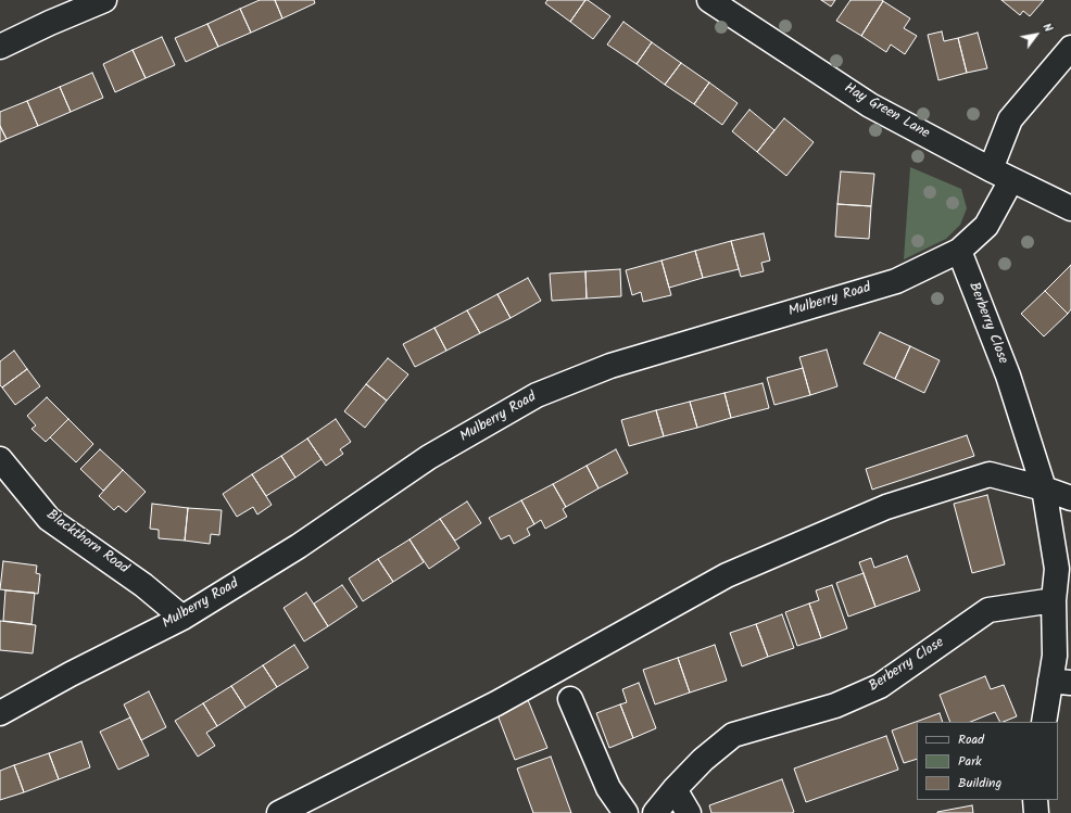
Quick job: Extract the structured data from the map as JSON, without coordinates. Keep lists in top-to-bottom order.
{
  "streets": {
    "street": [
      "Hay Green Lane",
      "Mulberry Road",
      "Berberry Close",
      "Blackthorn Road"
    ]
  },
  "crossings": [
    ["Hay Green Lane", "Mulberry Road"],
    ["Mulberry Road", "Berberry Close"],
    ["Mulberry Road", "Blackthorn Road"]
  ],
  "legend": ["Road", "Park", "Building"],
  "north": "top right"
}
